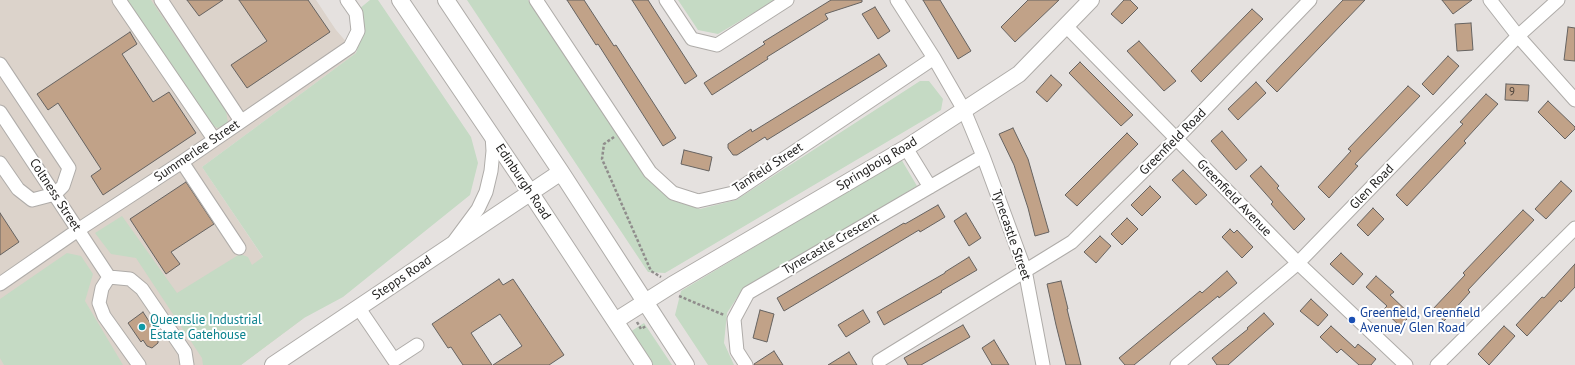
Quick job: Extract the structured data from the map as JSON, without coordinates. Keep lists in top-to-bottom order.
{
  "streets": {
    "main road": ["Springboig Road", "Edinburgh Road", "Stepps Road"],
    "street": [
      "Greenfield Road",
      "Summerlee Street",
      "Tanfield Street",
      "Glen Road",
      "Coltness Street",
      "Greenfield Avenue",
      "Tynecastle Street",
      "Tynecastle Crescent"
    ]
  },
  "crossings": [
    ["Greenfield Road", "Greenfield Avenue"],
    ["Greenfield Road", "Tynecastle Street"],
    ["Summerlee Street", "Coltness Street"],
    ["Springboig Road", "Edinburgh Road"],
    ["Springboig Road", "Greenfield Avenue"],
    ["Springboig Road", "Tynecastle Street"],
    ["Tanfield Street", "Tynecastle Street"],
    ["Edinburgh Road", "Stepps Road"],
    ["Glen Road", "Greenfield Avenue"],
    ["Tynecastle Street", "Tynecastle Crescent"]
  ],
  "places": ["Greenfield, Greenfield Avenue/ Glen Road", "Queenslie Industrial Estate Gatehouse"],
  "house_numbers": ["9"]
}
